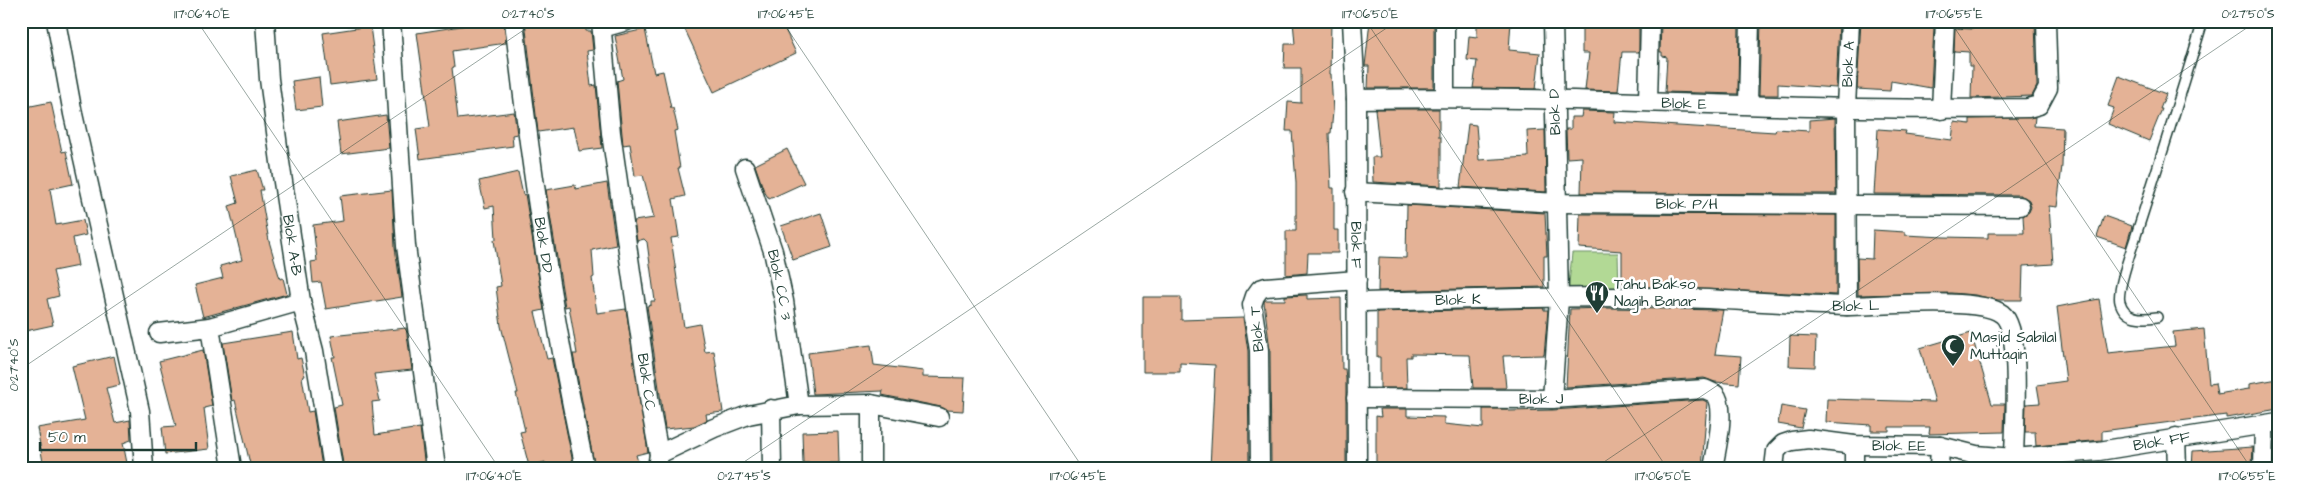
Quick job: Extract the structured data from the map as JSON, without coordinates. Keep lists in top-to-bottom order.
{
  "streets": {
    "street": [
      "Blok A",
      "Blok E",
      "Blok D",
      "Blok P/H",
      "Blok F",
      "Blok A-B",
      "Blok DD",
      "Blok CC 3",
      "Blok K",
      "Blok L",
      "Blok T",
      "Blok CC",
      "Blok J",
      "Blok FF",
      "Blok EE"
    ]
  },
  "crossings": [
    ["Blok A", "Blok E"],
    ["Blok A", "Blok P/H"],
    ["Blok A", "Blok L"],
    ["Blok E", "Blok D"],
    ["Blok E", "Blok F"],
    ["Blok D", "Blok P/H"],
    ["Blok D", "Blok K"],
    ["Blok D", "Blok L"],
    ["Blok D", "Blok J"],
    ["Blok P/H", "Blok F"],
    ["Blok F", "Blok K"],
    ["Blok F", "Blok T"],
    ["Blok F", "Blok J"],
    ["Blok CC 3", "Blok CC"],
    ["Blok K", "Blok L"],
    ["Blok L", "Blok FF"],
    ["Blok L", "Blok EE"],
    ["Blok FF", "Blok EE"]
  ],
  "places": {
    "restaurant": ["Tahu Bakso Nagih Banar"],
    "mosque": ["Masjid Sabilal Muttaqin"]
  },
  "scale_bar": "50 m",
  "coordinates": [
    "117°06'40\"E",
    "0°27'40\"S",
    "117°06'45\"E",
    "117°06'50\"E",
    "117°06'55\"E",
    "0°27'50\"S",
    "0°27'45\"S"
  ]
}
